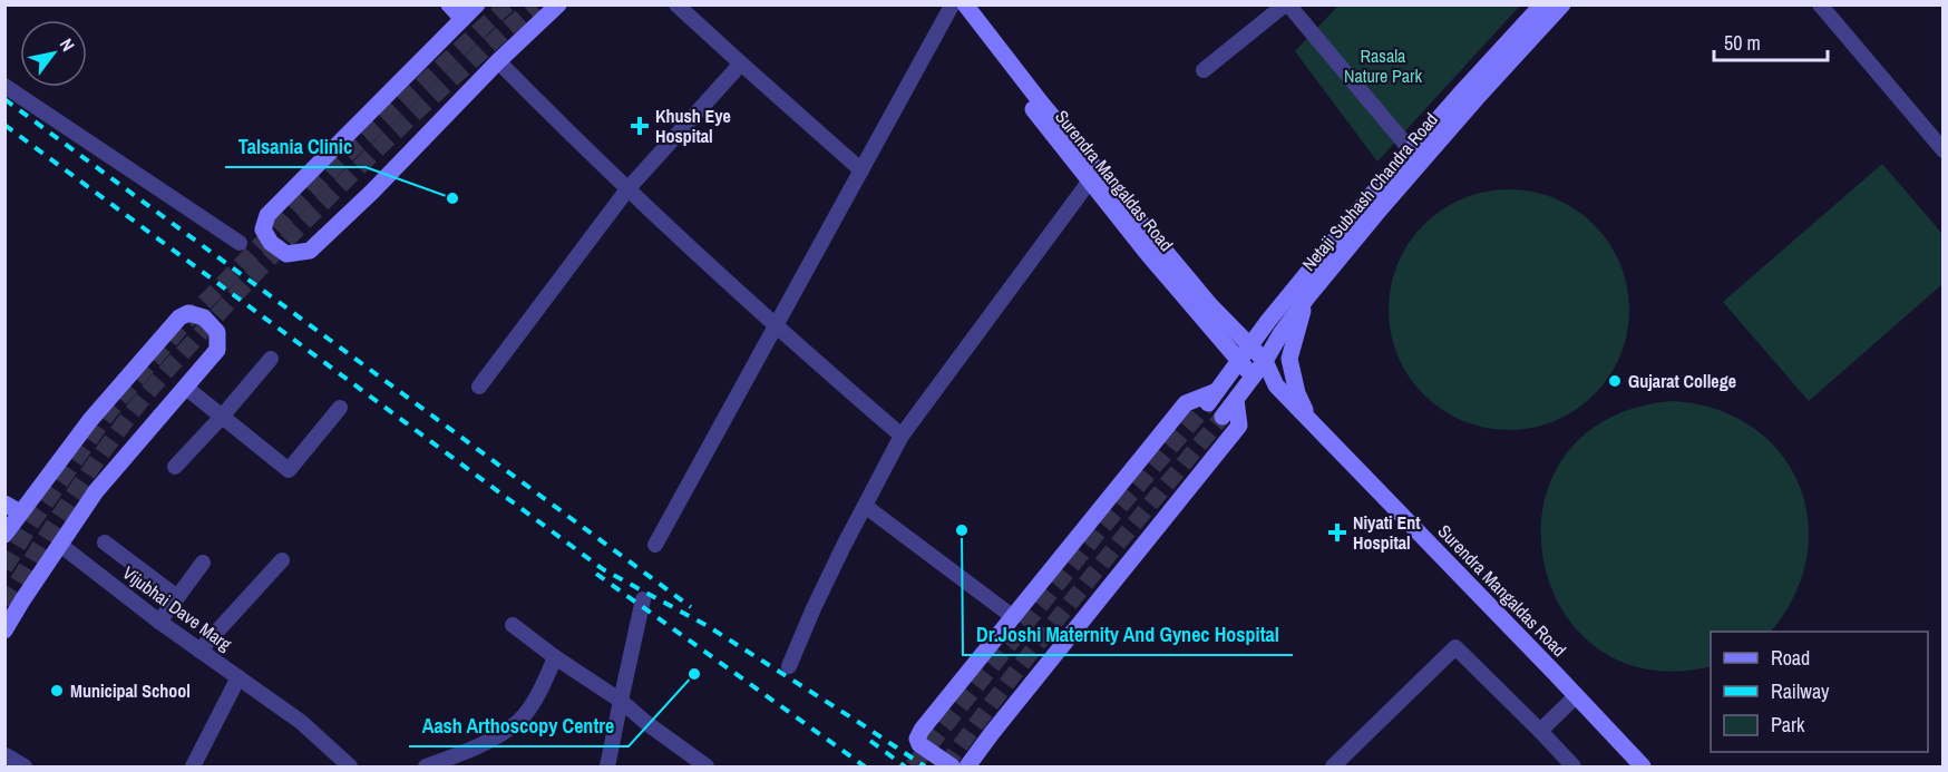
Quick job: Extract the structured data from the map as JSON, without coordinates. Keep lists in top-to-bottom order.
{
  "streets": {
    "main road": ["Surendra Mangaldas Road", "Netaji Subhash Chandra Road"],
    "street": ["Vijubhai Dave Marg"]
  },
  "crossings": [
    ["Surendra Mangaldas Road", "Netaji Subhash Chandra Road"]
  ],
  "parks": ["Rasala Nature Park"],
  "places": {
    "health": ["Khush Eye Hospital", "Niyati Ent Hospital"],
    "other": [
      "Talsania Clinic",
      "Gujarat College",
      "Dr.Joshi Maternity And Gynec Hospital",
      "Aash Arthoscopy Centre",
      "Municipal School"
    ]
  },
  "legend": ["Road", "Railway", "Park"],
  "scale_bar": "50 m",
  "north": "top right"
}
